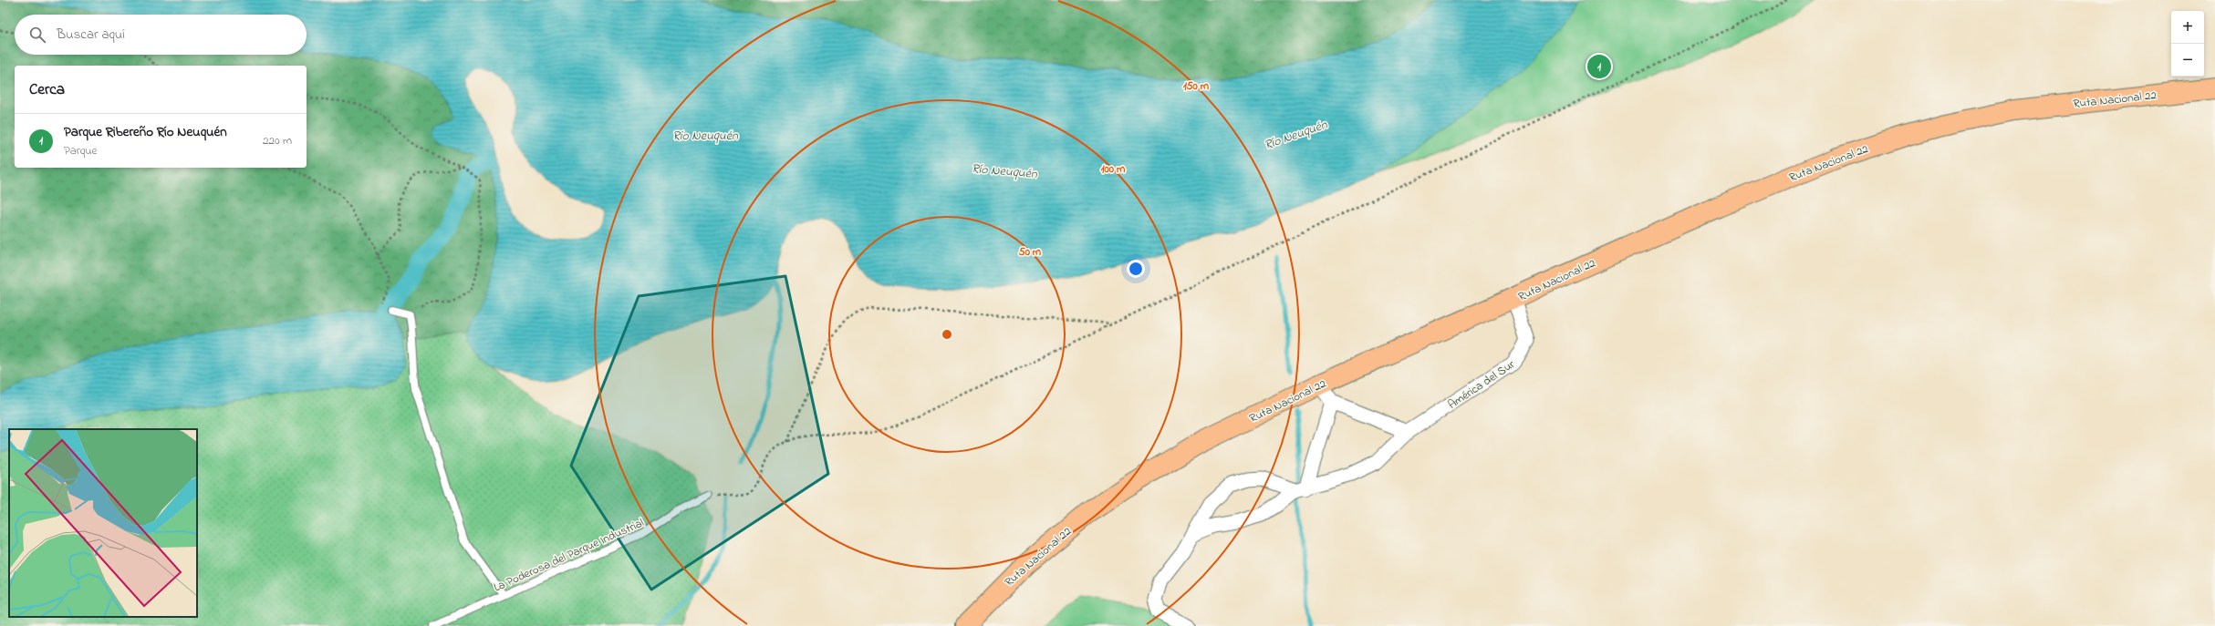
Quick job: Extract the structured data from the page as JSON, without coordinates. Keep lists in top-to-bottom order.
{
  "streets": {
    "highway": ["Ruta Nacional 22"],
    "street": ["América del Sur"],
    "lane": ["La Poderosa del Parque Industrial"]
  },
  "crossings": [
    ["Ruta Nacional 22", "América del Sur"]
  ],
  "water": ["Río Neuquén"],
  "page": {
    "map_buttons": ["+", "−"],
    "search": "Buscar aquí",
    "pins": "1",
    "heading": "Cerca",
    "list": [
      {
        "mark": "1",
        "name": "Parque Ribereño Río Neuquén",
        "note": "Parque",
        "value": "220 m"
      }
    ]
  },
  "rings": ["150 m", "100 m", "50 m"]
}
